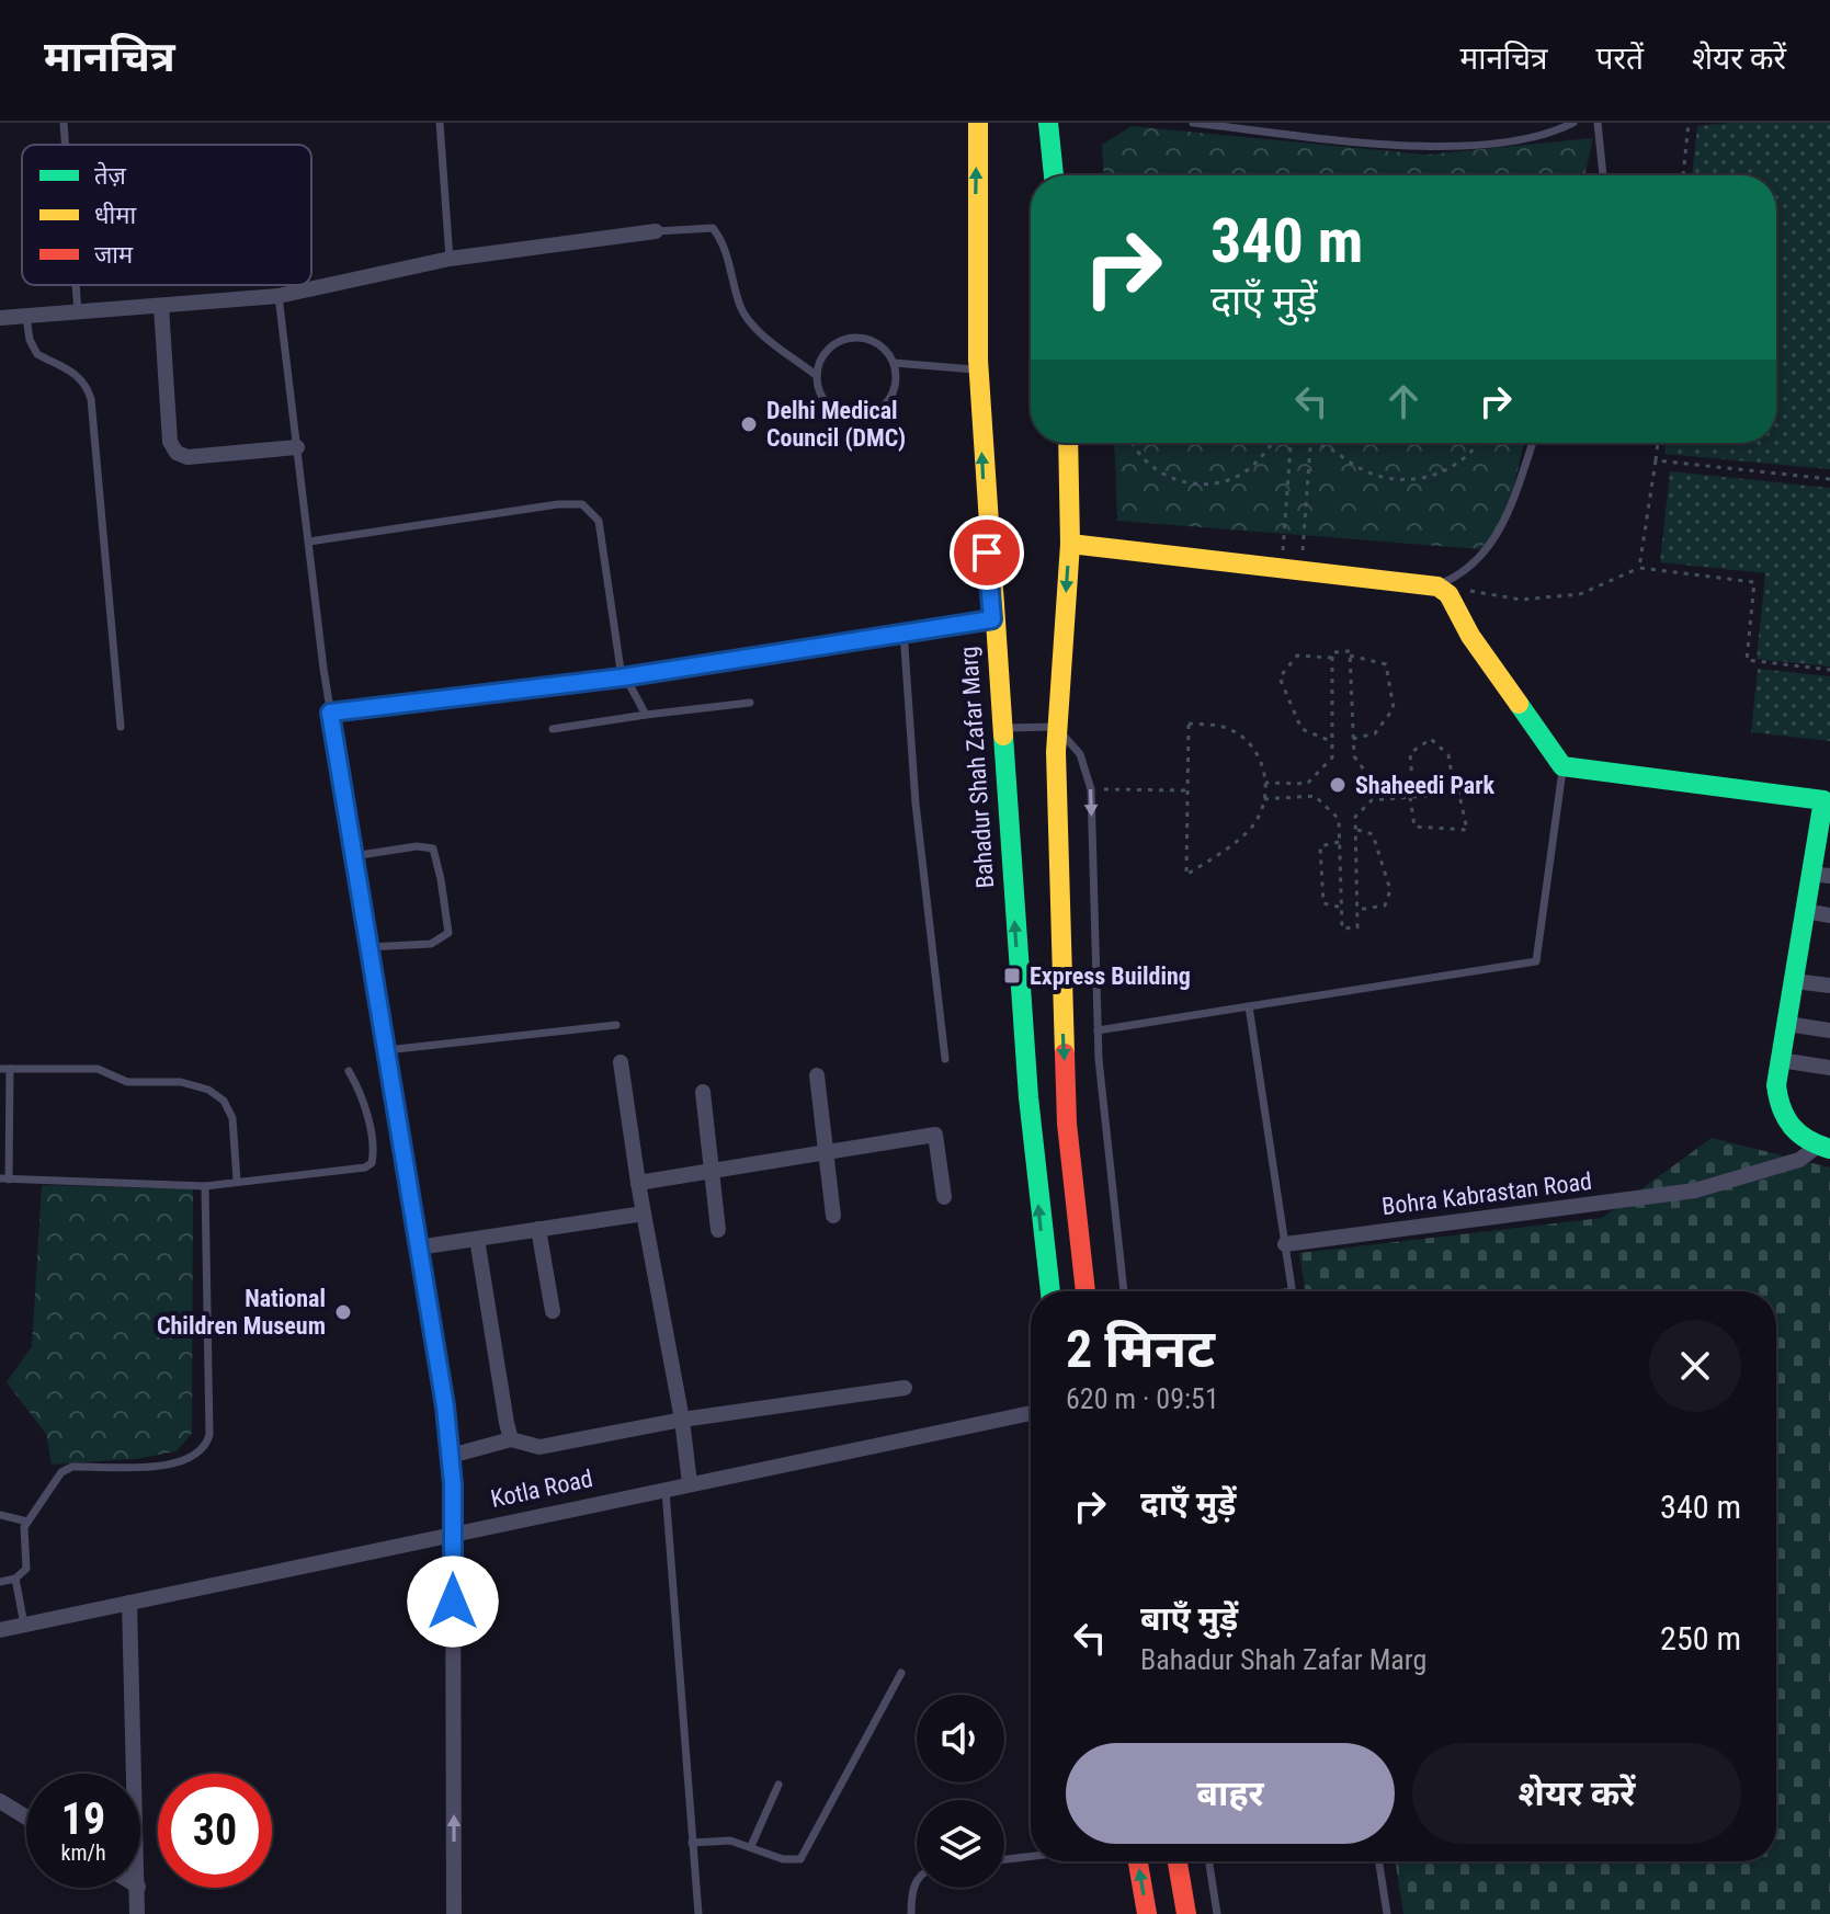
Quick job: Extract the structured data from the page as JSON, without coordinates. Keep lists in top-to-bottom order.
{
  "streets": {
    "main road": ["Bahadur Shah Zafar Marg"],
    "street": ["Bohra Kabrastan Road", "Kotla Road"]
  },
  "places": {
    "other": ["Delhi Medical Council (DMC)", "Shaheedi Park", "National Children Museum"],
    "transit": ["Express Building"]
  },
  "legend": ["तेज़", "धीमा", "जाम"],
  "page": {
    "header": "मानचित्र",
    "nav": ["मानचित्र", "परतें", "शेयर करें"],
    "turn": ["340 m", "दाएँ मुड़ें"],
    "heading": ["2 मिनट", "620 m · 09:51"],
    "list": [
      {
        "name": "दाएँ मुड़ें",
        "value": "340 m"
      },
      {
        "name": "बाएँ मुड़ें",
        "note": "Bahadur Shah Zafar Marg",
        "value": "250 m"
      }
    ],
    "buttons": ["बाहर", "शेयर करें"],
    "speed": "19 km/h",
    "limit": "30"
  }
}
